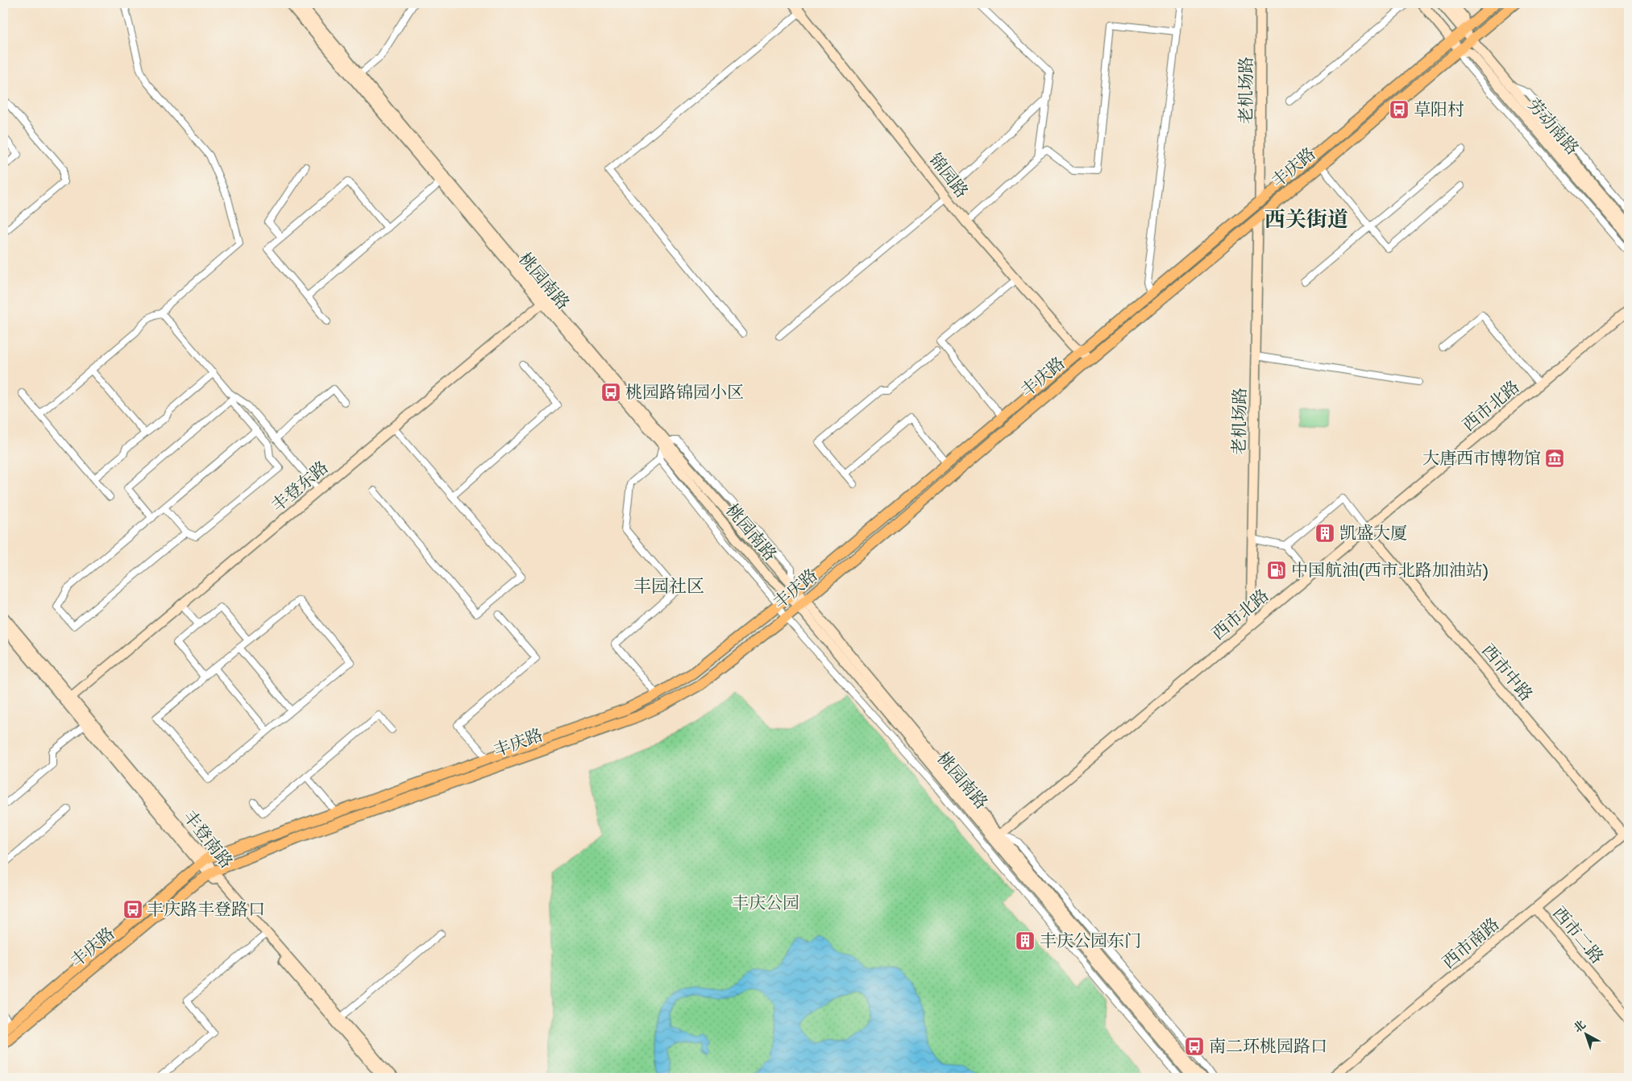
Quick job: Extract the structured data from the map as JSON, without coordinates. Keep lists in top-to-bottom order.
{
  "streets": {
    "main road": ["丰庆路"],
    "street": [
      "老机场路",
      "劳动南路",
      "锦园路",
      "桃园南路",
      "西市北路",
      "丰登东路",
      "西市中路",
      "丰登南路",
      "西市二路",
      "西市南路"
    ]
  },
  "crossings": [
    ["老机场路", "丰庆路"],
    ["老机场路", "西市北路"],
    ["劳动南路", "丰庆路"],
    ["丰庆路", "锦园路"],
    ["丰庆路", "桃园南路"],
    ["丰庆路", "丰登南路"],
    ["桃园南路", "西市北路"],
    ["桃园南路", "丰登东路"],
    ["西市北路", "西市中路"],
    ["丰登东路", "丰登南路"],
    ["西市中路", "西市南路"],
    ["西市二路", "西市南路"]
  ],
  "districts": ["西关街道", "丰园社区"],
  "parks": ["丰庆公园"],
  "places": {
    "bus stop": [
      "草阳村",
      "桃园路锦园小区",
      "丰庆路丰登路口",
      "南二环桃园路口"
    ],
    "museum": ["大唐西市博物馆"],
    "building": ["凯盛大厦", "丰庆公园东门"],
    "fuel station": ["中国航油(西市北路加油站)"]
  },
  "north": "top left"
}
